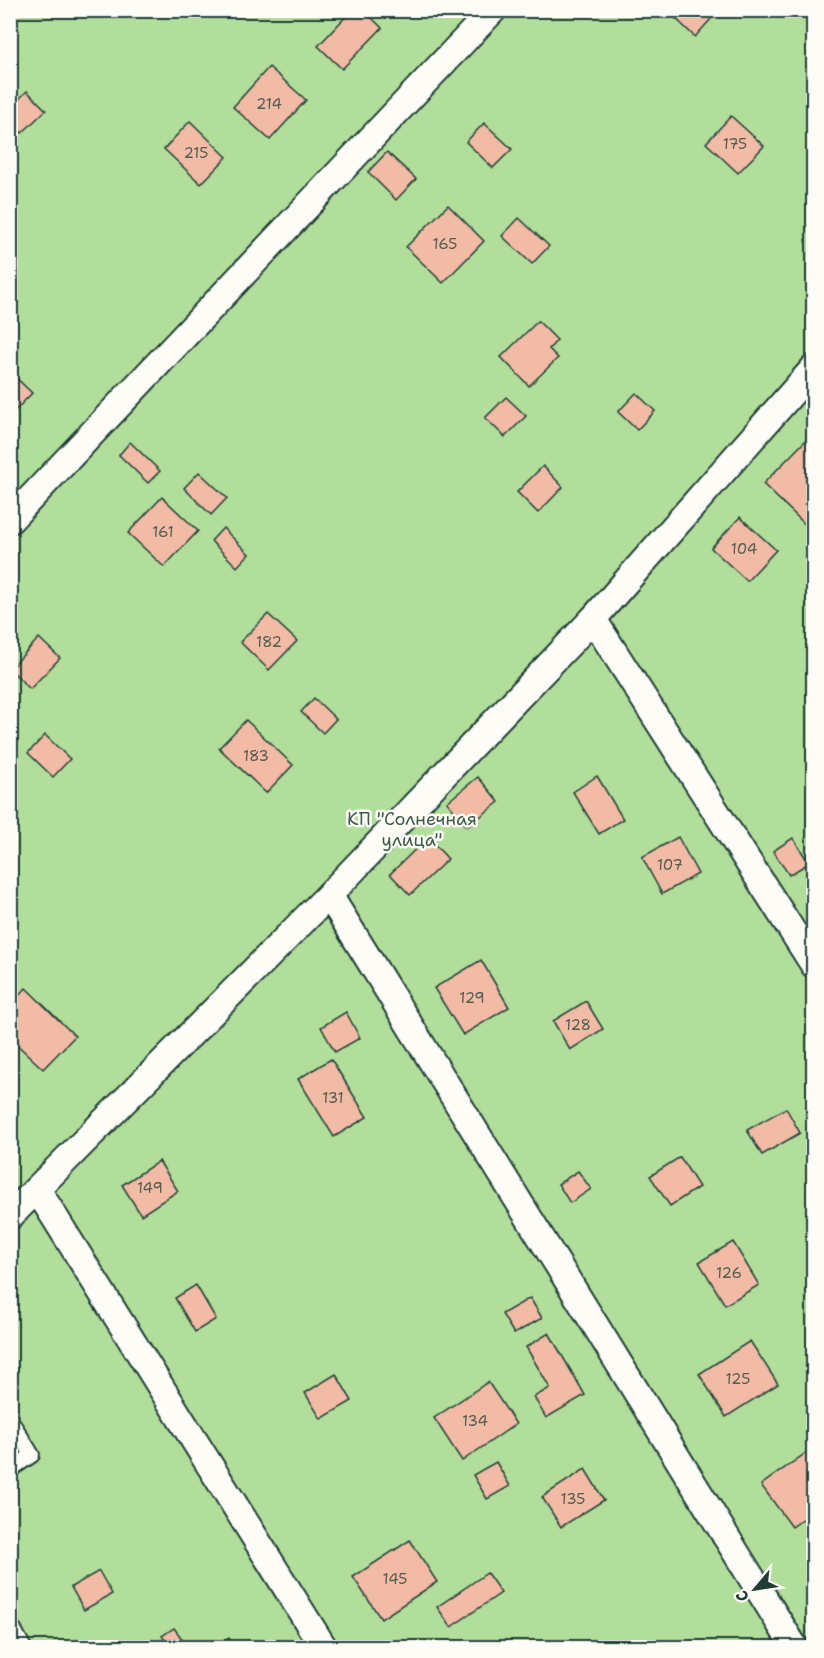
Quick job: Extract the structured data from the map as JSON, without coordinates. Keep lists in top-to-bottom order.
{
  "parks": ["КП \"Солнечная улица\""],
  "house_numbers": [
    "214",
    "175",
    "215",
    "165",
    "161",
    "104",
    "182",
    "183",
    "107",
    "129",
    "128",
    "131",
    "149",
    "126",
    "125",
    "134",
    "135",
    "145"
  ],
  "north": "bottom left"
}
